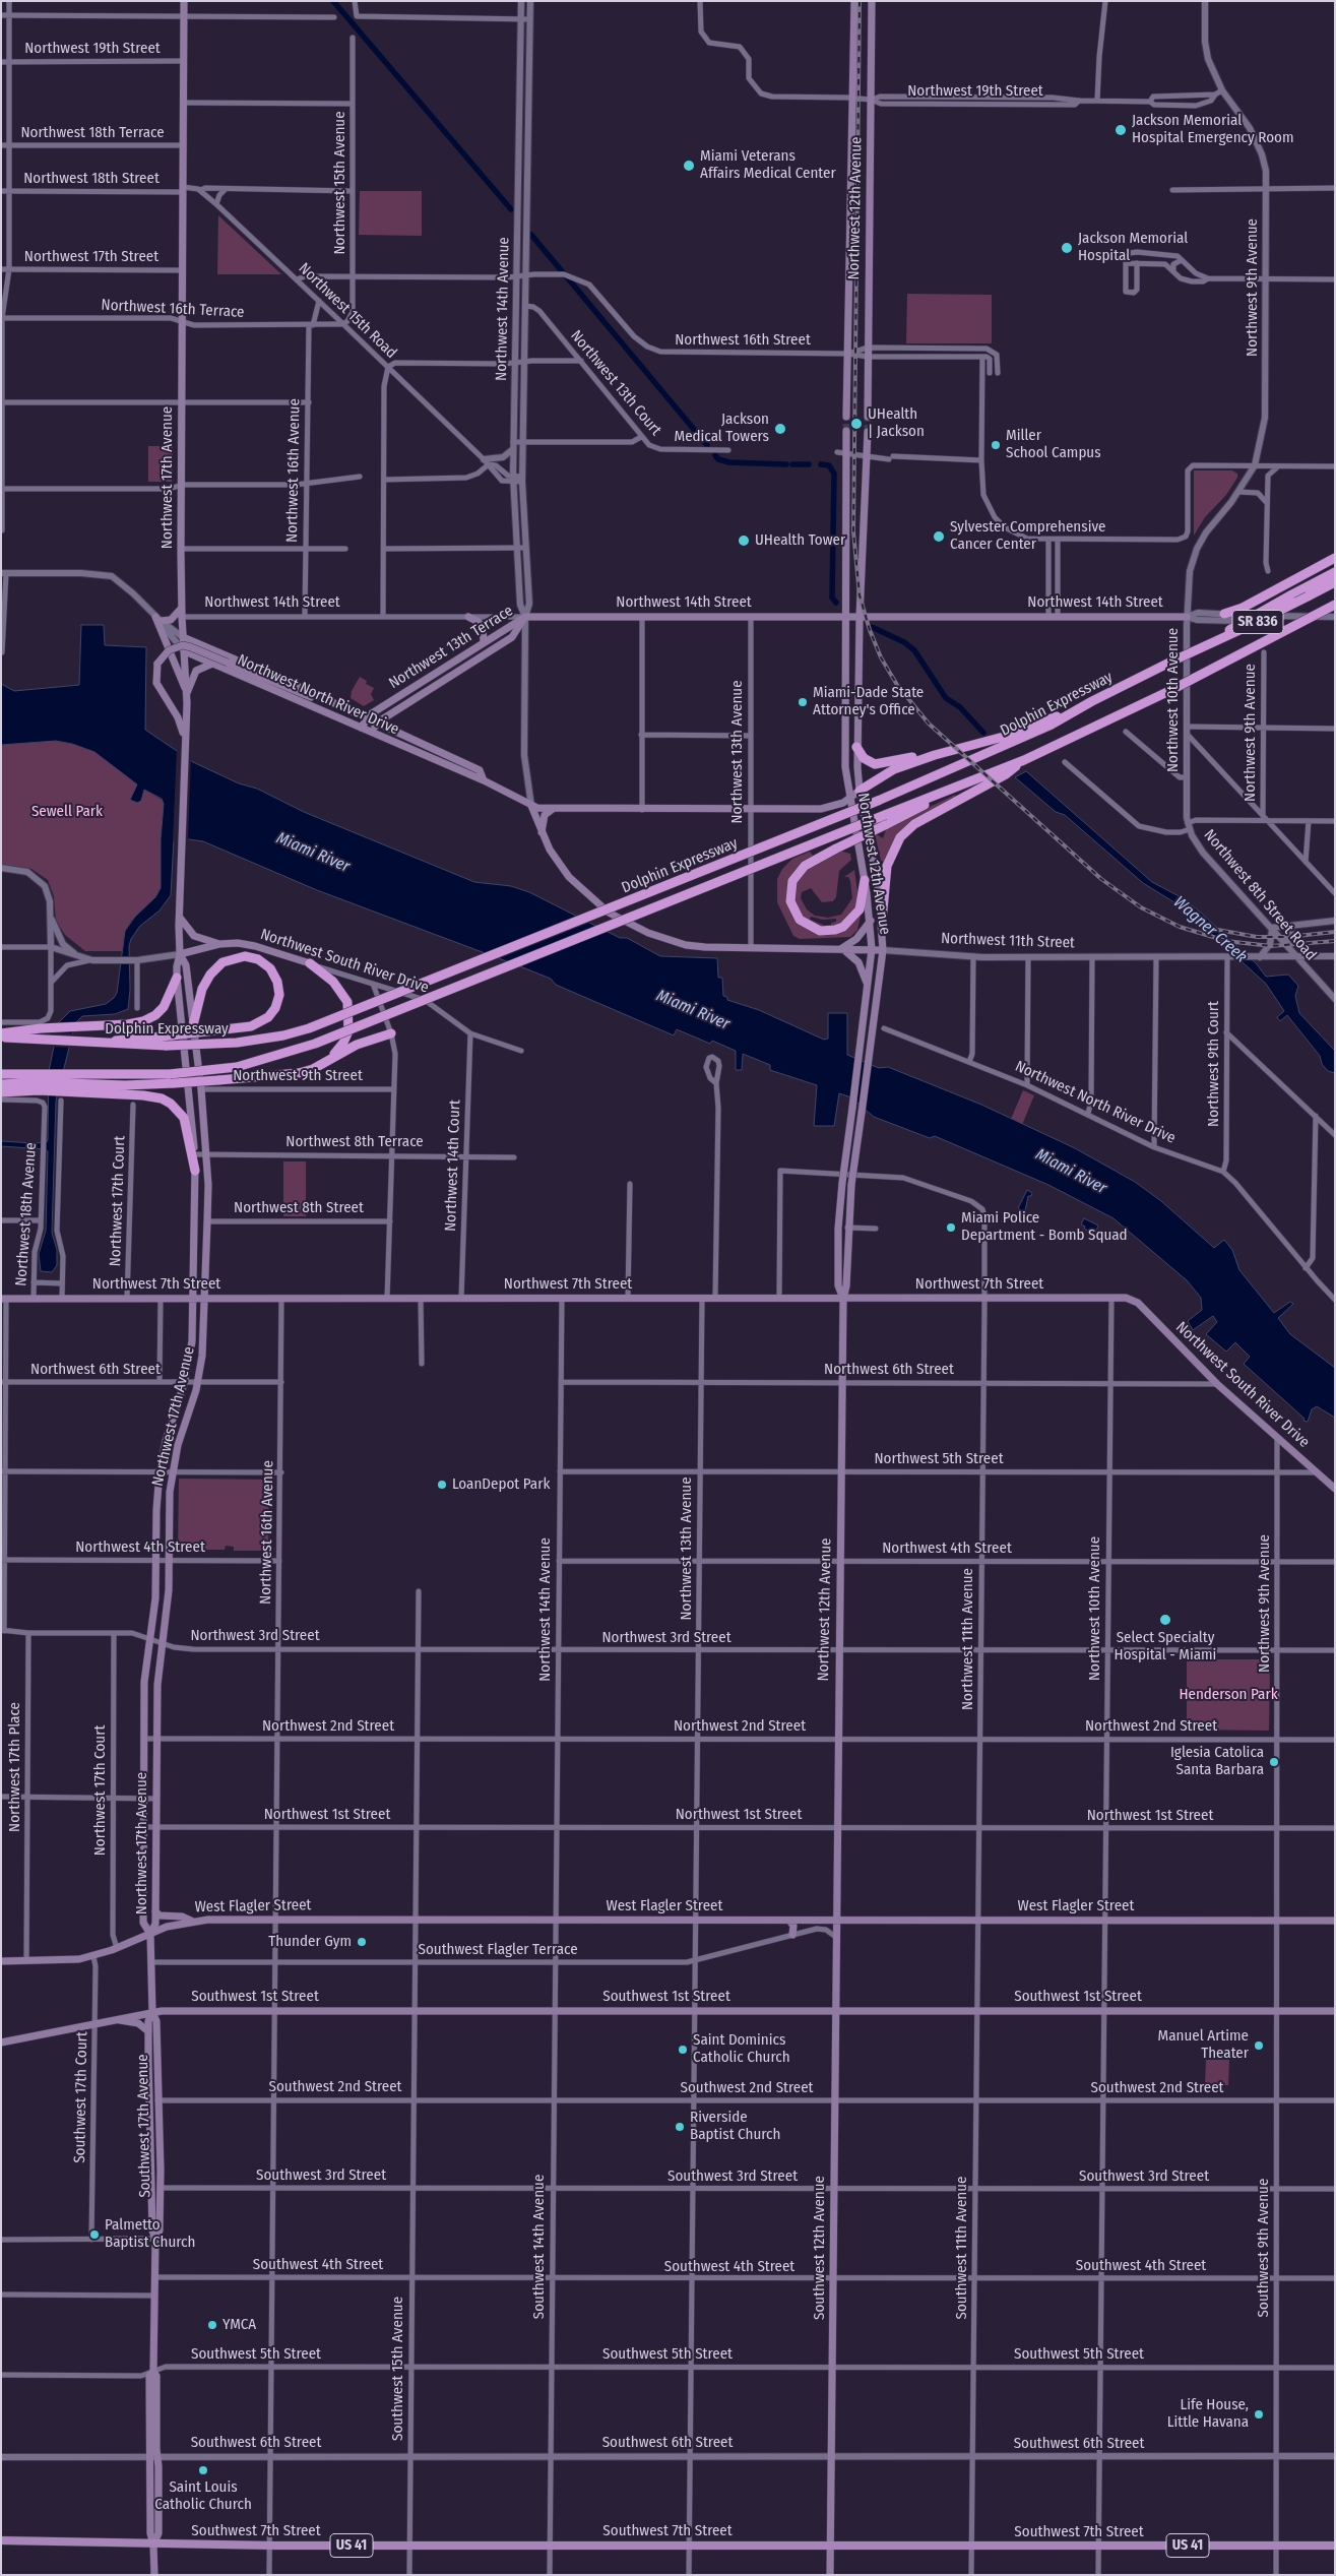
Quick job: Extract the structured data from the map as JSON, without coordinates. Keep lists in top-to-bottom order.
{
  "streets": {
    "highway": ["SR 836", "Dolphin Expressway"],
    "main road": [
      "Northwest 12th Avenue",
      "Northwest 17th Avenue",
      "Northwest 14th Street",
      "Northwest 13th Terrace",
      "Northwest North River Drive",
      "Northwest 11th Street",
      "Northwest South River Drive",
      "Northwest 7th Street",
      "West Flagler Street",
      "Southwest 1st Street",
      "Southwest 17th Avenue",
      "Southwest 12th Avenue",
      "Southwest 7th Street",
      "US 41"
    ],
    "street": [
      "Northwest 19th Street",
      "Northwest 18th Terrace",
      "Northwest 18th Street",
      "Northwest 15th Avenue",
      "Northwest 17th Street",
      "Northwest 9th Avenue",
      "Northwest 16th Terrace",
      "Northwest 14th Avenue",
      "Northwest 15th Road",
      "Northwest 16th Street",
      "Northwest 13th Court",
      "Northwest 16th Avenue",
      "Northwest 10th Avenue",
      "Northwest 13th Avenue",
      "Northwest 8th Street Road",
      "Northwest 9th Court",
      "Northwest 9th Street",
      "Northwest 8th Terrace",
      "Northwest 14th Court",
      "Northwest 17th Court",
      "Northwest 8th Street",
      "Northwest 18th Avenue",
      "Northwest 6th Street",
      "Northwest 5th Street",
      "Northwest 4th Street",
      "Northwest 3rd Street",
      "Northwest 11th Avenue",
      "Northwest 2nd Street",
      "Northwest 17th Place",
      "Northwest 1st Street",
      "Southwest Flagler Terrace",
      "Southwest 2nd Street",
      "Southwest 17th Court",
      "Southwest 3rd Street",
      "Southwest 14th Avenue",
      "Southwest 11th Avenue",
      "Southwest 9th Avenue",
      "Southwest 4th Street",
      "Southwest 5th Street",
      "Southwest 15th Avenue",
      "Southwest 6th Street"
    ]
  },
  "crossings": [
    ["Northwest 19th Street", "Northwest 12th Avenue"],
    ["Northwest 19th Street", "Northwest 9th Avenue"],
    ["Northwest 19th Street", "Northwest 17th Avenue"],
    ["Northwest 18th Terrace", "Northwest 17th Avenue"],
    ["Northwest 18th Street", "Northwest 17th Avenue"],
    ["Northwest 15th Avenue", "Northwest 16th Terrace"],
    ["Northwest 15th Avenue", "Northwest 15th Road"],
    ["Northwest 12th Avenue", "Northwest 16th Street"],
    ["Northwest 12th Avenue", "Northwest 14th Street"],
    ["Northwest 12th Avenue", "Northwest 11th Street"],
    ["Northwest 12th Avenue", "Northwest 7th Street"],
    ["Northwest 12th Avenue", "Northwest 6th Street"],
    ["Northwest 12th Avenue", "Northwest 5th Street"],
    ["Northwest 12th Avenue", "Northwest 4th Street"],
    ["Northwest 12th Avenue", "Northwest 3rd Street"],
    ["Northwest 12th Avenue", "Northwest 2nd Street"],
    ["Northwest 12th Avenue", "Northwest 1st Street"],
    ["Northwest 12th Avenue", "West Flagler Street"],
    ["Northwest 12th Avenue", "Southwest 12th Avenue"],
    ["Northwest 17th Street", "Northwest 17th Avenue"],
    ["Northwest 9th Avenue", "Northwest 10th Avenue"],
    ["Northwest 9th Avenue", "Northwest South River Drive"],
    ["Northwest 9th Avenue", "Northwest 5th Street"],
    ["Northwest 9th Avenue", "Northwest 4th Street"],
    ["Northwest 9th Avenue", "Northwest 3rd Street"],
    ["Northwest 9th Avenue", "Northwest 2nd Street"],
    ["Northwest 9th Avenue", "Northwest 1st Street"],
    ["Northwest 9th Avenue", "West Flagler Street"],
    ["Northwest 9th Avenue", "Southwest 9th Avenue"],
    ["Northwest 16th Terrace", "Northwest 15th Road"],
    ["Northwest 16th Terrace", "Northwest 16th Avenue"],
    ["Northwest 16th Terrace", "Northwest 17th Avenue"],
    ["Northwest 14th Avenue", "Northwest 15th Road"],
    ["Northwest 14th Avenue", "Northwest 16th Street"],
    ["Northwest 14th Avenue", "Northwest 13th Court"],
    ["Northwest 14th Avenue", "Northwest 14th Street"],
    ["Northwest 14th Avenue", "Northwest 13th Terrace"],
    ["Northwest 14th Avenue", "Northwest North River Drive"],
    ["Northwest 14th Avenue", "Northwest 7th Street"],
    ["Northwest 14th Avenue", "Northwest 6th Street"],
    ["Northwest 14th Avenue", "Northwest 5th Street"],
    ["Northwest 14th Avenue", "Northwest 4th Street"],
    ["Northwest 14th Avenue", "Northwest 3rd Street"],
    ["Northwest 14th Avenue", "Northwest 2nd Street"],
    ["Northwest 14th Avenue", "Northwest 1st Street"],
    ["Northwest 14th Avenue", "West Flagler Street"],
    ["Northwest 14th Avenue", "Southwest 14th Avenue"],
    ["Northwest 16th Avenue", "Northwest 14th Street"],
    ["Northwest 16th Avenue", "Northwest 7th Street"],
    ["Northwest 16th Avenue", "Northwest 6th Street"],
    ["Northwest 16th Avenue", "Northwest 4th Street"],
    ["Northwest 16th Avenue", "Northwest 3rd Street"],
    ["Northwest 16th Avenue", "Northwest 2nd Street"],
    ["Northwest 16th Avenue", "Northwest 1st Street"],
    ["Northwest 16th Avenue", "West Flagler Street"],
    ["Northwest 16th Avenue", "Southwest Flagler Terrace"],
    ["Northwest 16th Avenue", "Southwest 1st Street"],
    ["Northwest 16th Avenue", "Southwest 2nd Street"],
    ["Northwest 16th Avenue", "Southwest 3rd Street"],
    ["Northwest 16th Avenue", "Southwest 4th Street"],
    ["Northwest 16th Avenue", "Southwest 5th Street"],
    ["Northwest 16th Avenue", "Southwest 6th Street"],
    ["Northwest 16th Avenue", "Southwest 7th Street"],
    ["Northwest 17th Avenue", "Northwest 14th Street"],
    ["Northwest 17th Avenue", "Northwest North River Drive"],
    ["Northwest 17th Avenue", "Northwest South River Drive"],
    ["Northwest 17th Avenue", "Northwest 9th Street"],
    ["Northwest 17th Avenue", "Northwest 8th Terrace"],
    ["Northwest 17th Avenue", "Northwest 8th Street"],
    ["Northwest 17th Avenue", "Northwest 7th Street"],
    ["Northwest 17th Avenue", "Northwest 6th Street"],
    ["Northwest 17th Avenue", "Northwest 4th Street"],
    ["Northwest 17th Avenue", "Northwest 3rd Street"],
    ["Northwest 17th Avenue", "Northwest 2nd Street"],
    ["Northwest 17th Avenue", "Northwest 1st Street"],
    ["Northwest 17th Avenue", "West Flagler Street"],
    ["Northwest 17th Avenue", "Southwest 17th Avenue"],
    ["Northwest 14th Street", "Northwest 13th Terrace"],
    ["Northwest 14th Street", "Northwest 10th Avenue"],
    ["Northwest 14th Street", "Northwest 13th Avenue"],
    ["Northwest 13th Terrace", "Northwest North River Drive"],
    ["Northwest North River Drive", "Northwest 9th Court"],
    ["Northwest 10th Avenue", "Northwest 8th Street Road"],
    ["Northwest 10th Avenue", "Northwest 7th Street"],
    ["Northwest 10th Avenue", "Northwest 6th Street"],
    ["Northwest 10th Avenue", "Northwest 5th Street"],
    ["Northwest 10th Avenue", "Northwest 4th Street"],
    ["Northwest 10th Avenue", "Northwest 3rd Street"],
    ["Northwest 10th Avenue", "Northwest 2nd Street"],
    ["Northwest 10th Avenue", "Northwest 1st Street"],
    ["Northwest 10th Avenue", "West Flagler Street"],
    ["Northwest 10th Avenue", "Southwest 1st Street"],
    ["Northwest 10th Avenue", "Southwest 2nd Street"],
    ["Northwest 10th Avenue", "Southwest 3rd Street"],
    ["Northwest 10th Avenue", "Southwest 4th Street"],
    ["Northwest 10th Avenue", "Southwest 5th Street"],
    ["Northwest 10th Avenue", "Southwest 6th Street"],
    ["Northwest 10th Avenue", "Southwest 7th Street"],
    ["Northwest 13th Avenue", "Northwest 11th Street"],
    ["Northwest 13th Avenue", "Northwest 7th Street"],
    ["Northwest 13th Avenue", "Northwest 6th Street"],
    ["Northwest 13th Avenue", "Northwest 5th Street"],
    ["Northwest 13th Avenue", "Northwest 4th Street"],
    ["Northwest 13th Avenue", "Northwest 3rd Street"],
    ["Northwest 13th Avenue", "Northwest 2nd Street"],
    ["Northwest 13th Avenue", "Northwest 1st Street"],
    ["Northwest 13th Avenue", "West Flagler Street"],
    ["Northwest 13th Avenue", "Southwest Flagler Terrace"],
    ["Northwest 13th Avenue", "Southwest 1st Street"],
    ["Northwest 13th Avenue", "Southwest 2nd Street"],
    ["Northwest 13th Avenue", "Southwest 3rd Street"],
    ["Northwest 13th Avenue", "Southwest 4th Street"],
    ["Northwest 13th Avenue", "Southwest 5th Street"],
    ["Northwest 13th Avenue", "Southwest 6th Street"],
    ["Northwest 13th Avenue", "Southwest 7th Street"],
    ["Northwest 8th Street Road", "Northwest 11th Street"],
    ["Northwest 11th Street", "Northwest 9th Court"],
    ["Northwest South River Drive", "Northwest 14th Court"],
    ["Northwest South River Drive", "Northwest 7th Street"],
    ["Northwest South River Drive", "Northwest 6th Street"],
    ["Northwest South River Drive", "Northwest 5th Street"],
    ["Northwest 8th Terrace", "Northwest 14th Court"],
    ["Northwest 14th Court", "Northwest 7th Street"],
    ["Northwest 17th Court", "Northwest 7th Street"],
    ["Northwest 17th Court", "Northwest 3rd Street"],
    ["Northwest 17th Court", "West Flagler Street"],
    ["Northwest 18th Avenue", "Northwest 7th Street"],
    ["Northwest 18th Avenue", "Northwest 6th Street"],
    ["Northwest 18th Avenue", "Northwest 4th Street"],
    ["Northwest 18th Avenue", "Northwest 3rd Street"],
    ["Northwest 7th Street", "Northwest 11th Avenue"],
    ["Northwest 6th Street", "Northwest 11th Avenue"],
    ["Northwest 5th Street", "Northwest 11th Avenue"],
    ["Northwest 4th Street", "Northwest 11th Avenue"],
    ["Northwest 3rd Street", "Northwest 11th Avenue"],
    ["Northwest 3rd Street", "Northwest 17th Place"],
    ["Northwest 11th Avenue", "Northwest 2nd Street"],
    ["Northwest 11th Avenue", "Northwest 1st Street"],
    ["Northwest 11th Avenue", "West Flagler Street"],
    ["Northwest 11th Avenue", "Southwest 11th Avenue"],
    ["Northwest 17th Place", "West Flagler Street"],
    ["West Flagler Street", "Southwest 17th Court"],
    ["West Flagler Street", "Southwest 17th Avenue"],
    ["West Flagler Street", "Southwest 14th Avenue"],
    ["West Flagler Street", "Southwest 12th Avenue"],
    ["West Flagler Street", "Southwest 11th Avenue"],
    ["West Flagler Street", "Southwest 9th Avenue"],
    ["West Flagler Street", "Southwest 15th Avenue"],
    ["Southwest Flagler Terrace", "Southwest 17th Avenue"],
    ["Southwest Flagler Terrace", "Southwest 14th Avenue"],
    ["Southwest Flagler Terrace", "Southwest 12th Avenue"],
    ["Southwest Flagler Terrace", "Southwest 15th Avenue"],
    ["Southwest 1st Street", "Southwest 17th Court"],
    ["Southwest 1st Street", "Southwest 17th Avenue"],
    ["Southwest 1st Street", "Southwest 14th Avenue"],
    ["Southwest 1st Street", "Southwest 12th Avenue"],
    ["Southwest 1st Street", "Southwest 11th Avenue"],
    ["Southwest 1st Street", "Southwest 9th Avenue"],
    ["Southwest 1st Street", "Southwest 15th Avenue"],
    ["Southwest 2nd Street", "Southwest 17th Avenue"],
    ["Southwest 2nd Street", "Southwest 14th Avenue"],
    ["Southwest 2nd Street", "Southwest 12th Avenue"],
    ["Southwest 2nd Street", "Southwest 11th Avenue"],
    ["Southwest 2nd Street", "Southwest 9th Avenue"],
    ["Southwest 2nd Street", "Southwest 15th Avenue"],
    ["Southwest 17th Avenue", "Southwest 3rd Street"],
    ["Southwest 17th Avenue", "Southwest 4th Street"],
    ["Southwest 17th Avenue", "Southwest 5th Street"],
    ["Southwest 17th Avenue", "Southwest 6th Street"],
    ["Southwest 17th Avenue", "Southwest 7th Street"],
    ["Southwest 3rd Street", "Southwest 14th Avenue"],
    ["Southwest 3rd Street", "Southwest 12th Avenue"],
    ["Southwest 3rd Street", "Southwest 11th Avenue"],
    ["Southwest 3rd Street", "Southwest 9th Avenue"],
    ["Southwest 3rd Street", "Southwest 15th Avenue"],
    ["Southwest 14th Avenue", "Southwest 4th Street"],
    ["Southwest 14th Avenue", "Southwest 5th Street"],
    ["Southwest 14th Avenue", "Southwest 6th Street"],
    ["Southwest 14th Avenue", "Southwest 7th Street"],
    ["Southwest 12th Avenue", "Southwest 4th Street"],
    ["Southwest 12th Avenue", "Southwest 5th Street"],
    ["Southwest 12th Avenue", "Southwest 6th Street"],
    ["Southwest 12th Avenue", "Southwest 7th Street"],
    ["Southwest 11th Avenue", "Southwest 4th Street"],
    ["Southwest 11th Avenue", "Southwest 5th Street"],
    ["Southwest 11th Avenue", "Southwest 6th Street"],
    ["Southwest 11th Avenue", "Southwest 7th Street"],
    ["Southwest 9th Avenue", "Southwest 4th Street"],
    ["Southwest 9th Avenue", "Southwest 5th Street"],
    ["Southwest 9th Avenue", "Southwest 6th Street"],
    ["Southwest 9th Avenue", "Southwest 7th Street"],
    ["Southwest 4th Street", "Southwest 15th Avenue"],
    ["Southwest 5th Street", "Southwest 15th Avenue"],
    ["Southwest 15th Avenue", "Southwest 6th Street"],
    ["Southwest 15th Avenue", "Southwest 7th Street"]
  ],
  "water": ["Miami River", "Wagner Creek"],
  "parks": ["Sewell Park", "Henderson Park"],
  "places": [
    "Jackson Memorial Hospital Emergency Room",
    "Miami Veterans Affairs Medical Center",
    "Jackson Memorial Hospital",
    "UHealth | Jackson",
    "Jackson Medical Towers",
    "Miller School Campus",
    "Sylvester Comprehensive Cancer Center",
    "UHealth Tower",
    "Miami-Dade State Attorney's Office",
    "Miami Police Department - Bomb Squad",
    "LoanDepot Park",
    "Select Specialty Hospital - Miami",
    "Iglesia Catolica Santa Barbara",
    "Thunder Gym",
    "Manuel Artime Theater",
    "Saint Dominics Catholic Church",
    "Riverside Baptist Church",
    "Palmetto Baptist Church",
    "YMCA",
    "Life House, Little Havana",
    "Saint Louis Catholic Church"
  ]
}
